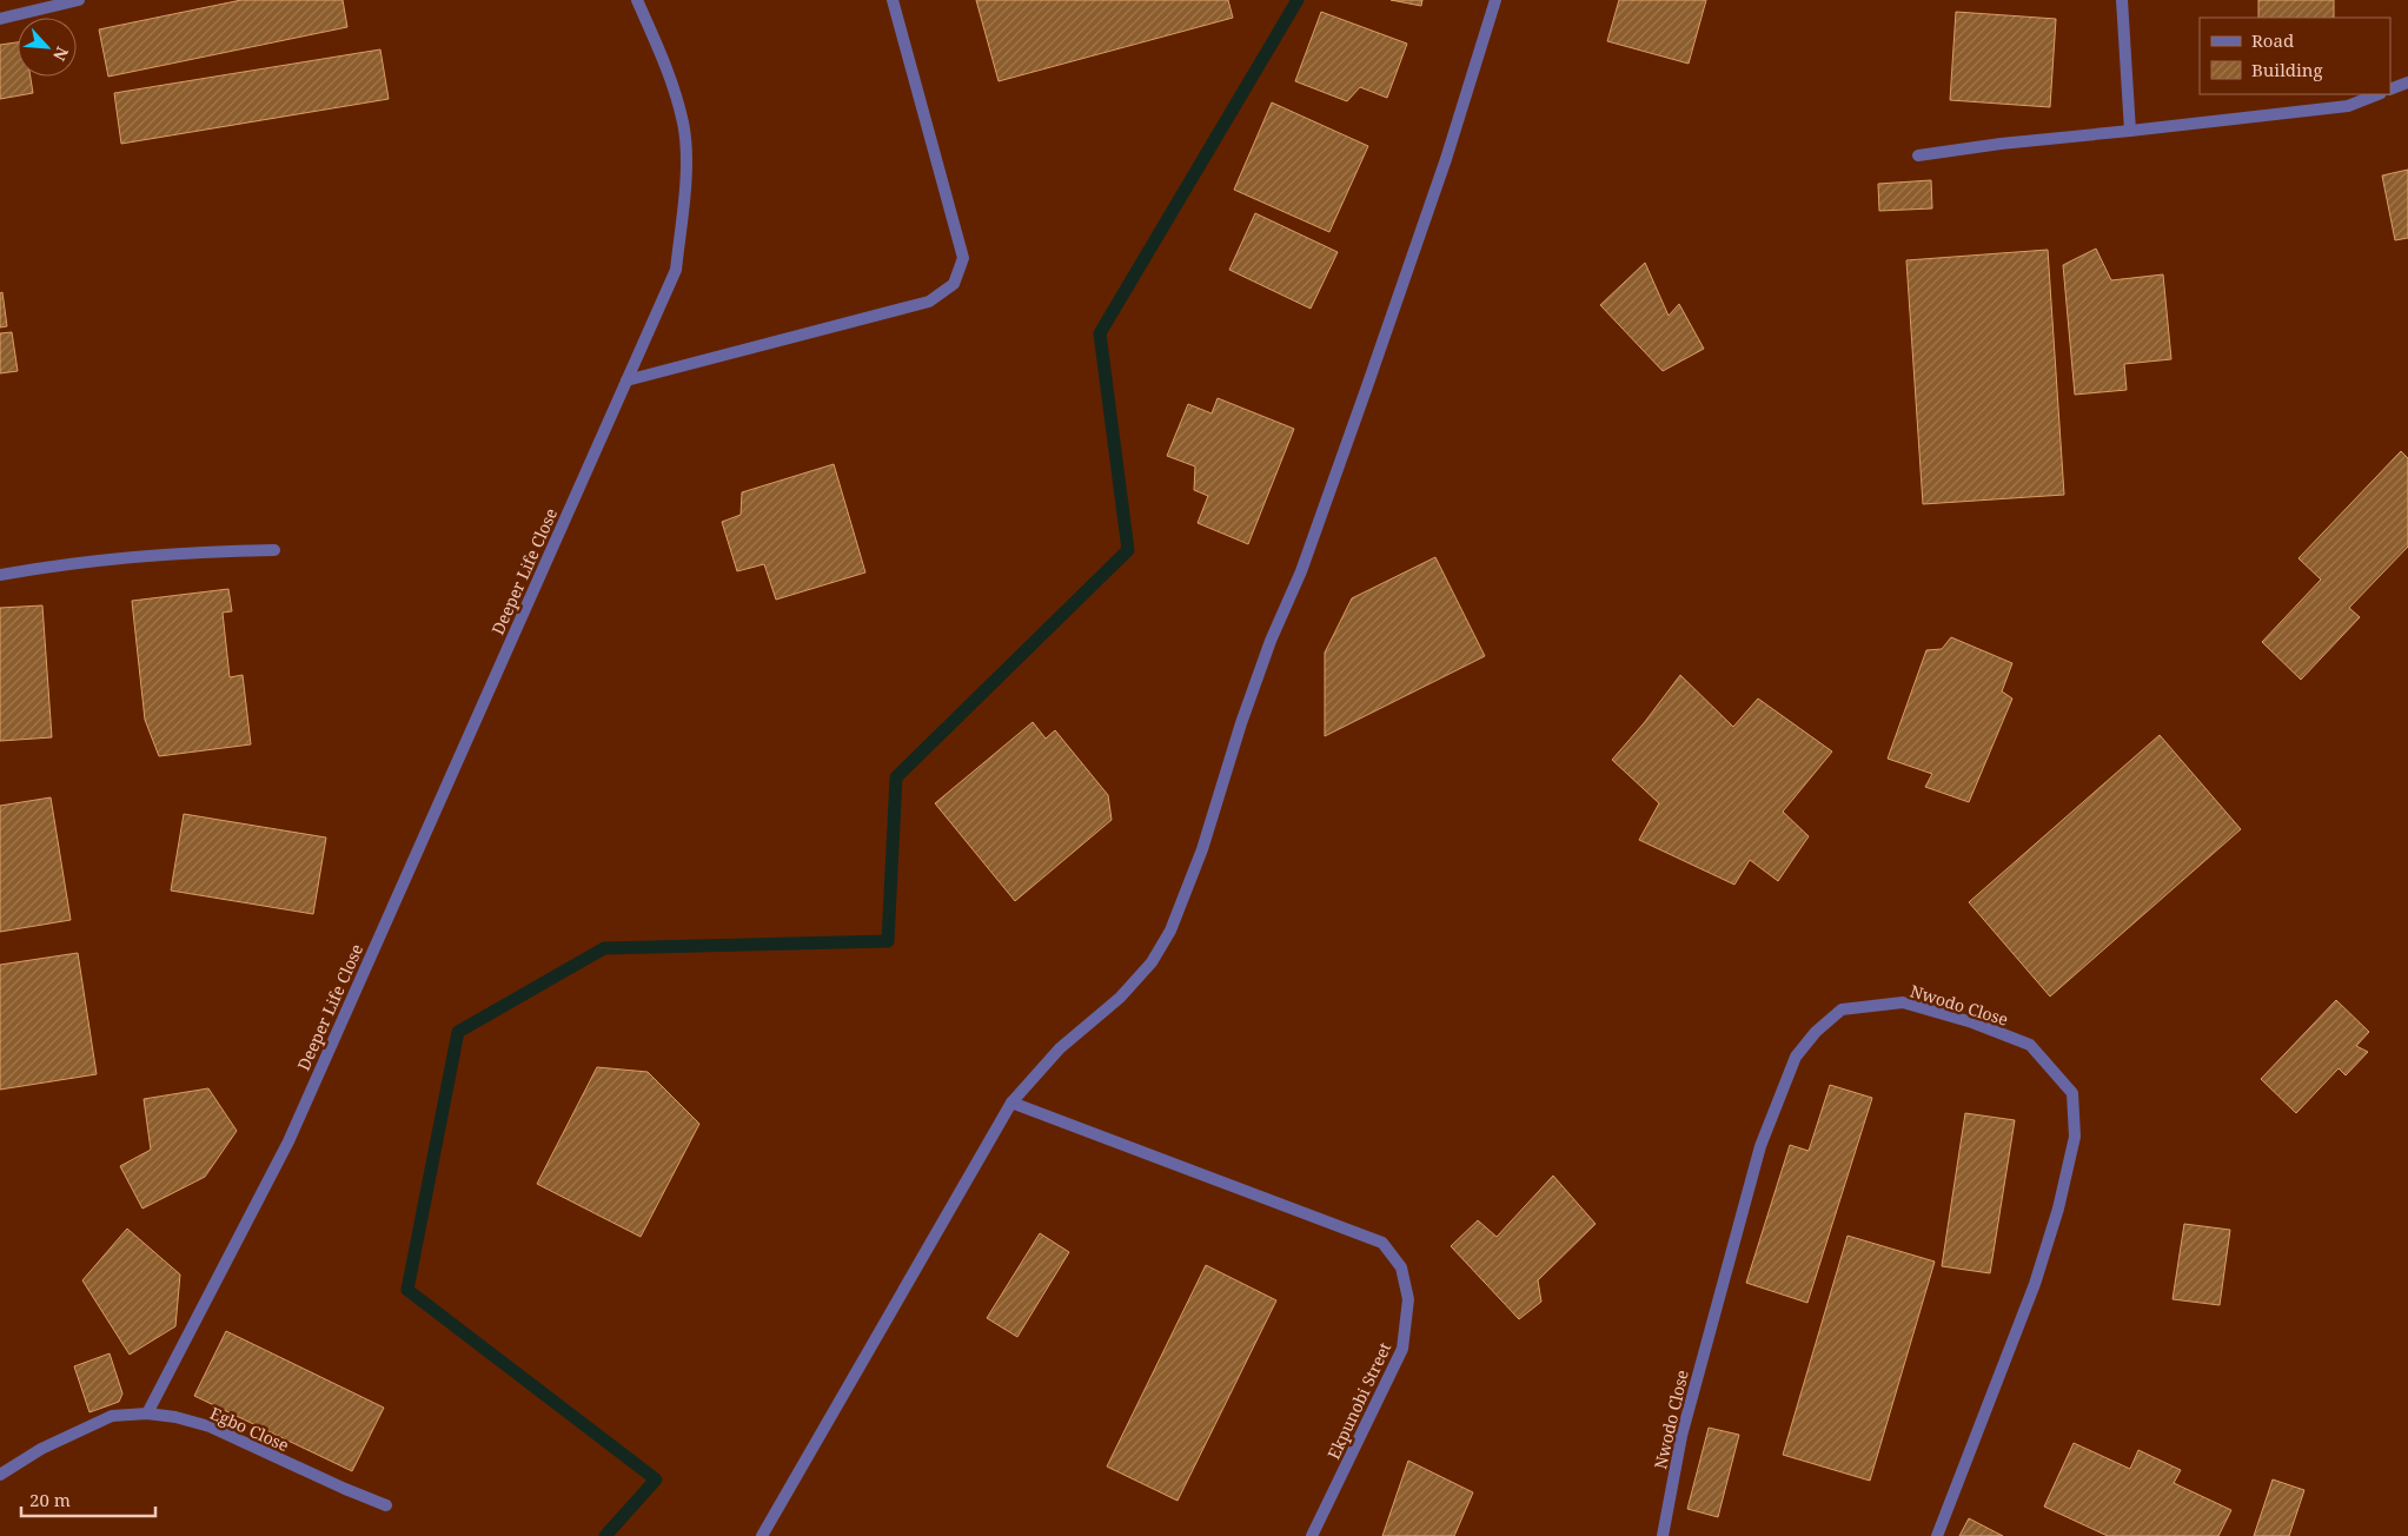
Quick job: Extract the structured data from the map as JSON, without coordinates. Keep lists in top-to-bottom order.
{
  "streets": {
    "street": [
      "Deeper Life Close",
      "Nwodo Close",
      "Ekpunobi Street",
      "Egbo Close"
    ]
  },
  "crossings": [
    ["Deeper Life Close", "Egbo Close"]
  ],
  "legend": ["Road", "Building"],
  "scale_bar": "20 m",
  "north": "bottom right"
}
